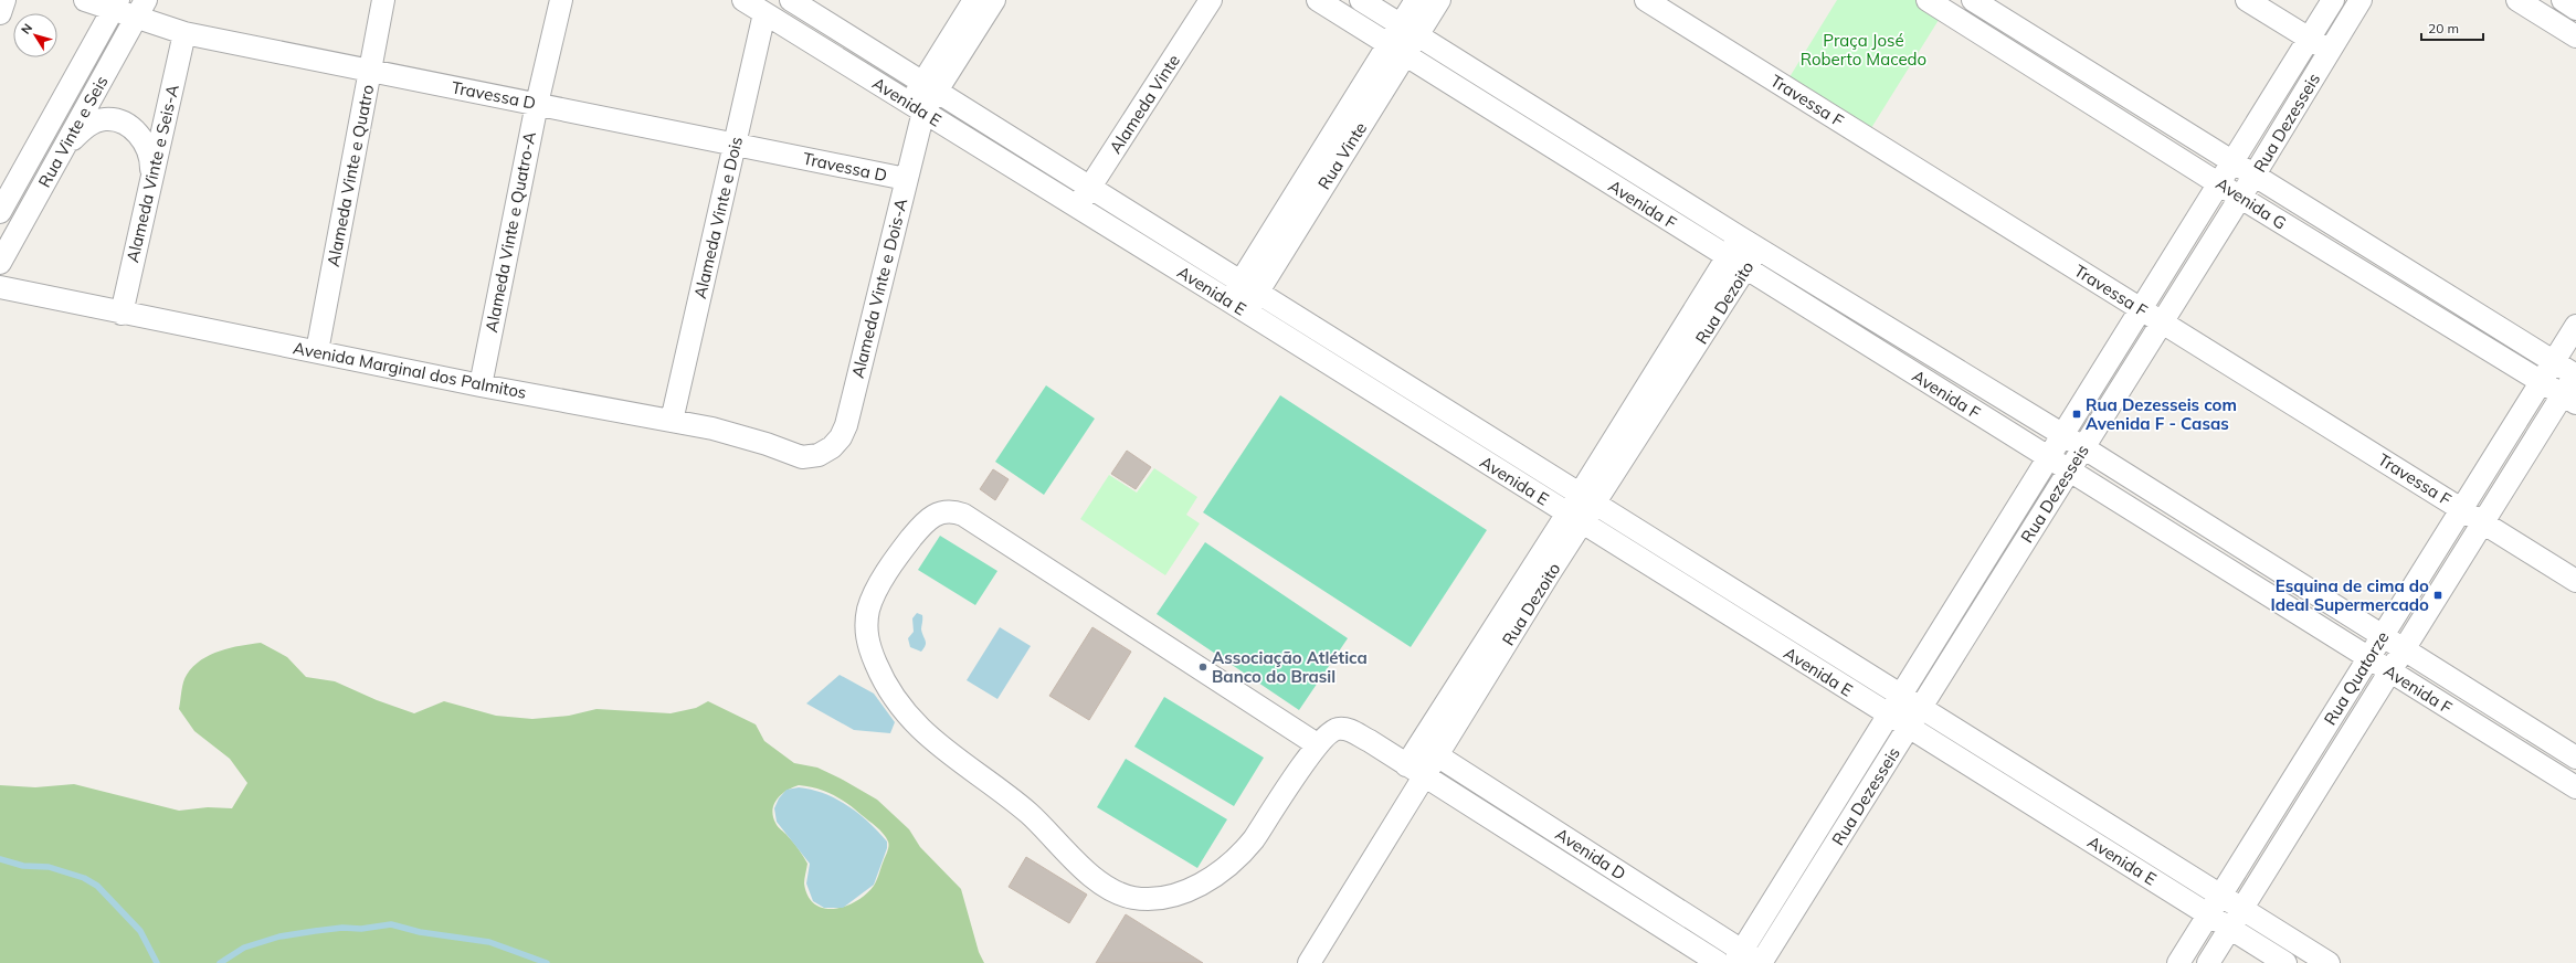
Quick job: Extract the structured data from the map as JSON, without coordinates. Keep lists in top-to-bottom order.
{
  "streets": {
    "street": [
      "Travessa D",
      "Travessa F",
      "Avenida E",
      "Alameda Vinte",
      "Rua Dezesseis",
      "Rua Vinte e Seis",
      "Rua Vinte",
      "Alameda Vinte e Seis-A",
      "Alameda Vinte e Quatro",
      "Avenida G",
      "Avenida F",
      "Alameda Vinte e Dois",
      "Alameda Vinte e Quatro-A",
      "Alameda Vinte e Dois-A",
      "Rua Dezoito",
      "Avenida Marginal dos Palmitos",
      "Rua Quatorze",
      "Avenida D"
    ]
  },
  "crossings": [
    ["Travessa D", "Rua Vinte e Seis"],
    ["Travessa D", "Alameda Vinte e Seis-A"],
    ["Travessa D", "Alameda Vinte e Quatro"],
    ["Travessa D", "Alameda Vinte e Dois"],
    ["Travessa D", "Alameda Vinte e Quatro-A"],
    ["Travessa D", "Alameda Vinte e Dois-A"],
    ["Travessa F", "Rua Dezesseis"],
    ["Travessa F", "Rua Quatorze"],
    ["Avenida E", "Alameda Vinte"],
    ["Avenida E", "Rua Dezesseis"],
    ["Avenida E", "Rua Vinte"],
    ["Avenida E", "Alameda Vinte e Dois"],
    ["Avenida E", "Alameda Vinte e Dois-A"],
    ["Avenida E", "Rua Dezoito"],
    ["Avenida E", "Rua Quatorze"],
    ["Rua Dezesseis", "Avenida G"],
    ["Rua Dezesseis", "Avenida F"],
    ["Rua Dezesseis", "Avenida D"],
    ["Rua Vinte", "Avenida F"],
    ["Alameda Vinte e Seis-A", "Avenida Marginal dos Palmitos"],
    ["Alameda Vinte e Quatro", "Avenida Marginal dos Palmitos"],
    ["Avenida G", "Rua Quatorze"],
    ["Avenida F", "Rua Dezoito"],
    ["Avenida F", "Rua Quatorze"],
    ["Alameda Vinte e Dois", "Avenida Marginal dos Palmitos"],
    ["Alameda Vinte e Quatro-A", "Avenida Marginal dos Palmitos"],
    ["Alameda Vinte e Dois-A", "Avenida Marginal dos Palmitos"],
    ["Rua Dezoito", "Avenida D"]
  ],
  "parks": ["Praça José Roberto Macedo"],
  "places": {
    "transit": ["Rua Dezesseis com Avenida F - Casas", "Esquina de cima do Ideal Supermercado"],
    "other": ["Associação Atlética Banco do Brasil"]
  },
  "scale_bar": "20 m",
  "north": "top left"
}
